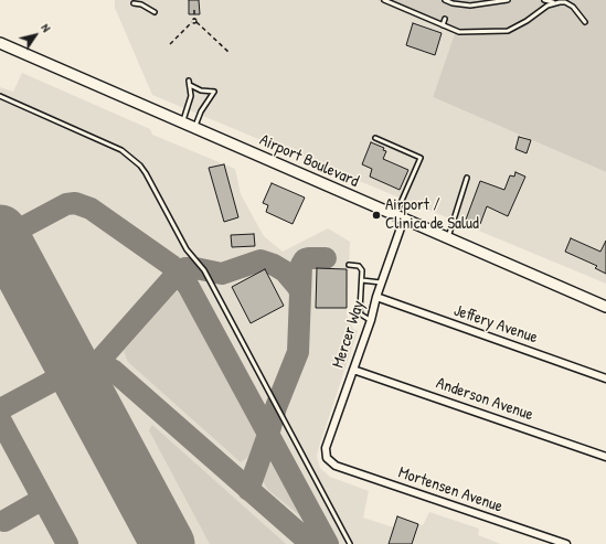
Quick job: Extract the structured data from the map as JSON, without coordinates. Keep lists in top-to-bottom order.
{
  "streets": {
    "main road": ["Airport Boulevard"],
    "street": [
      "Jeffery Avenue",
      "Mercer Way",
      "Anderson Avenue",
      "Mortensen Avenue"
    ]
  },
  "crossings": [
    ["Airport Boulevard", "Mercer Way"],
    ["Jeffery Avenue", "Mercer Way"],
    ["Mercer Way", "Anderson Avenue"],
    ["Mercer Way", "Mortensen Avenue"]
  ],
  "places": ["Airport / Clinica de Salud"],
  "north": "top right"
}
